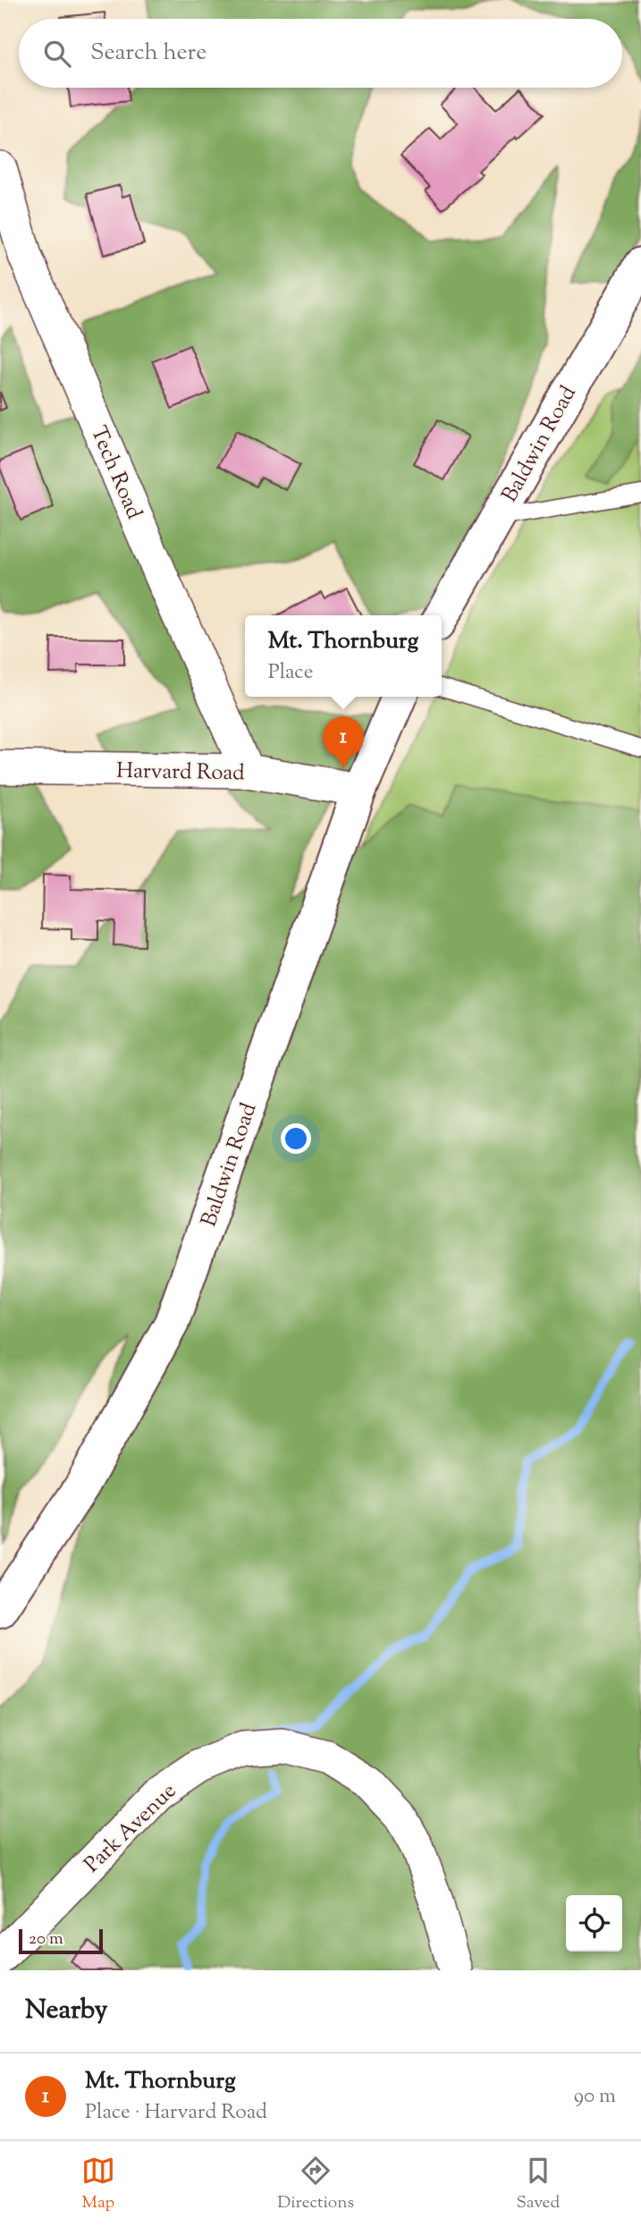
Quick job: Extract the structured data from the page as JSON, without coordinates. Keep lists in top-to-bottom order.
{
  "streets": {
    "street": [
      "Baldwin Road",
      "Tech Road",
      "Harvard Road",
      "Park Avenue"
    ]
  },
  "crossings": [
    ["Baldwin Road", "Harvard Road"],
    ["Tech Road", "Harvard Road"]
  ],
  "scale_bar": "20 m",
  "page": {
    "search": "Search here",
    "popup": ["Mt. Thornburg", "Place"],
    "pins": "1",
    "scale": "20 m",
    "heading": "Nearby",
    "list": [
      {
        "mark": "1",
        "name": "Mt. Thornburg",
        "note": "Place · Harvard Road",
        "value": "90 m"
      }
    ],
    "nav": ["Map", "Directions", "Saved"]
  }
}
